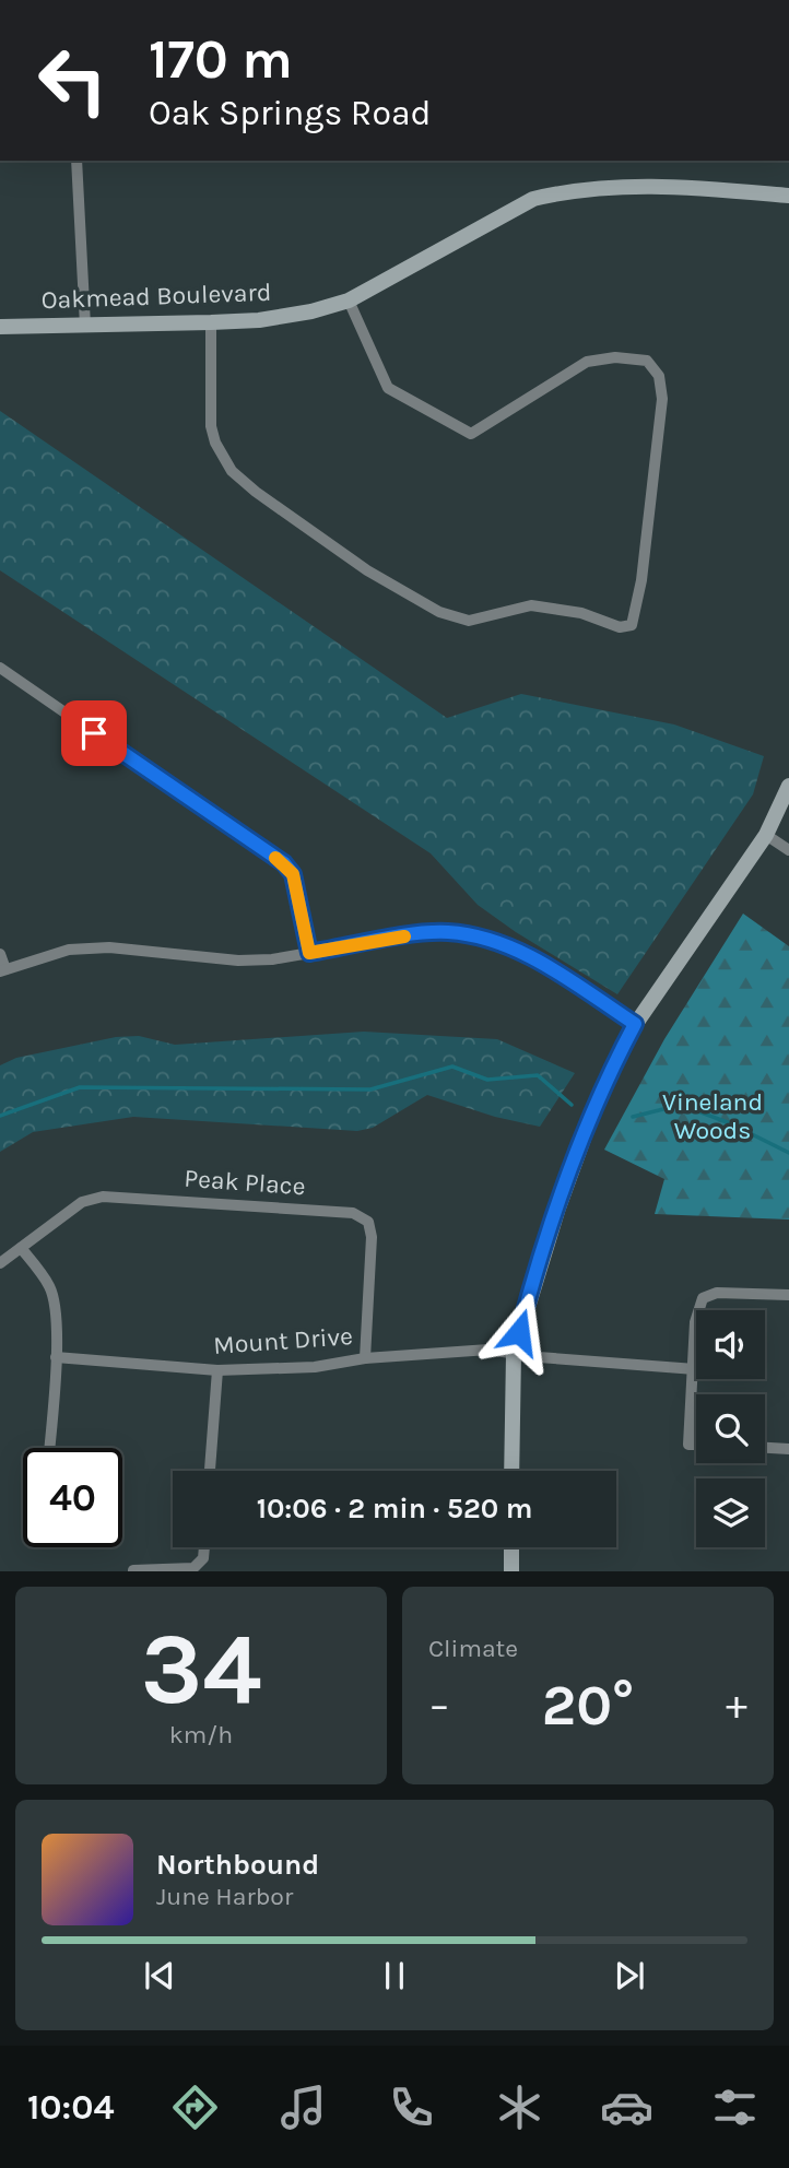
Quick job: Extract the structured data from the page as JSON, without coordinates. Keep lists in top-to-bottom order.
{
  "streets": {
    "street": ["Oakmead Boulevard", "Peak Place", "Mount Drive"]
  },
  "crossings": [
    ["Peak Place", "Mount Drive"]
  ],
  "parks": ["Vineland Woods"],
  "page": {
    "turn": ["170 m", "Oak Springs Road"],
    "limit": "40",
    "trip": "10:06 · 2 min · 520 m",
    "tile": [
      ["34", "km/h"],
      "Climate"
    ],
    "heat": ["−", "20°", "+"],
    "song": ["Northbound", "June Harbor"],
    "tabs": "10:04"
  }
}
